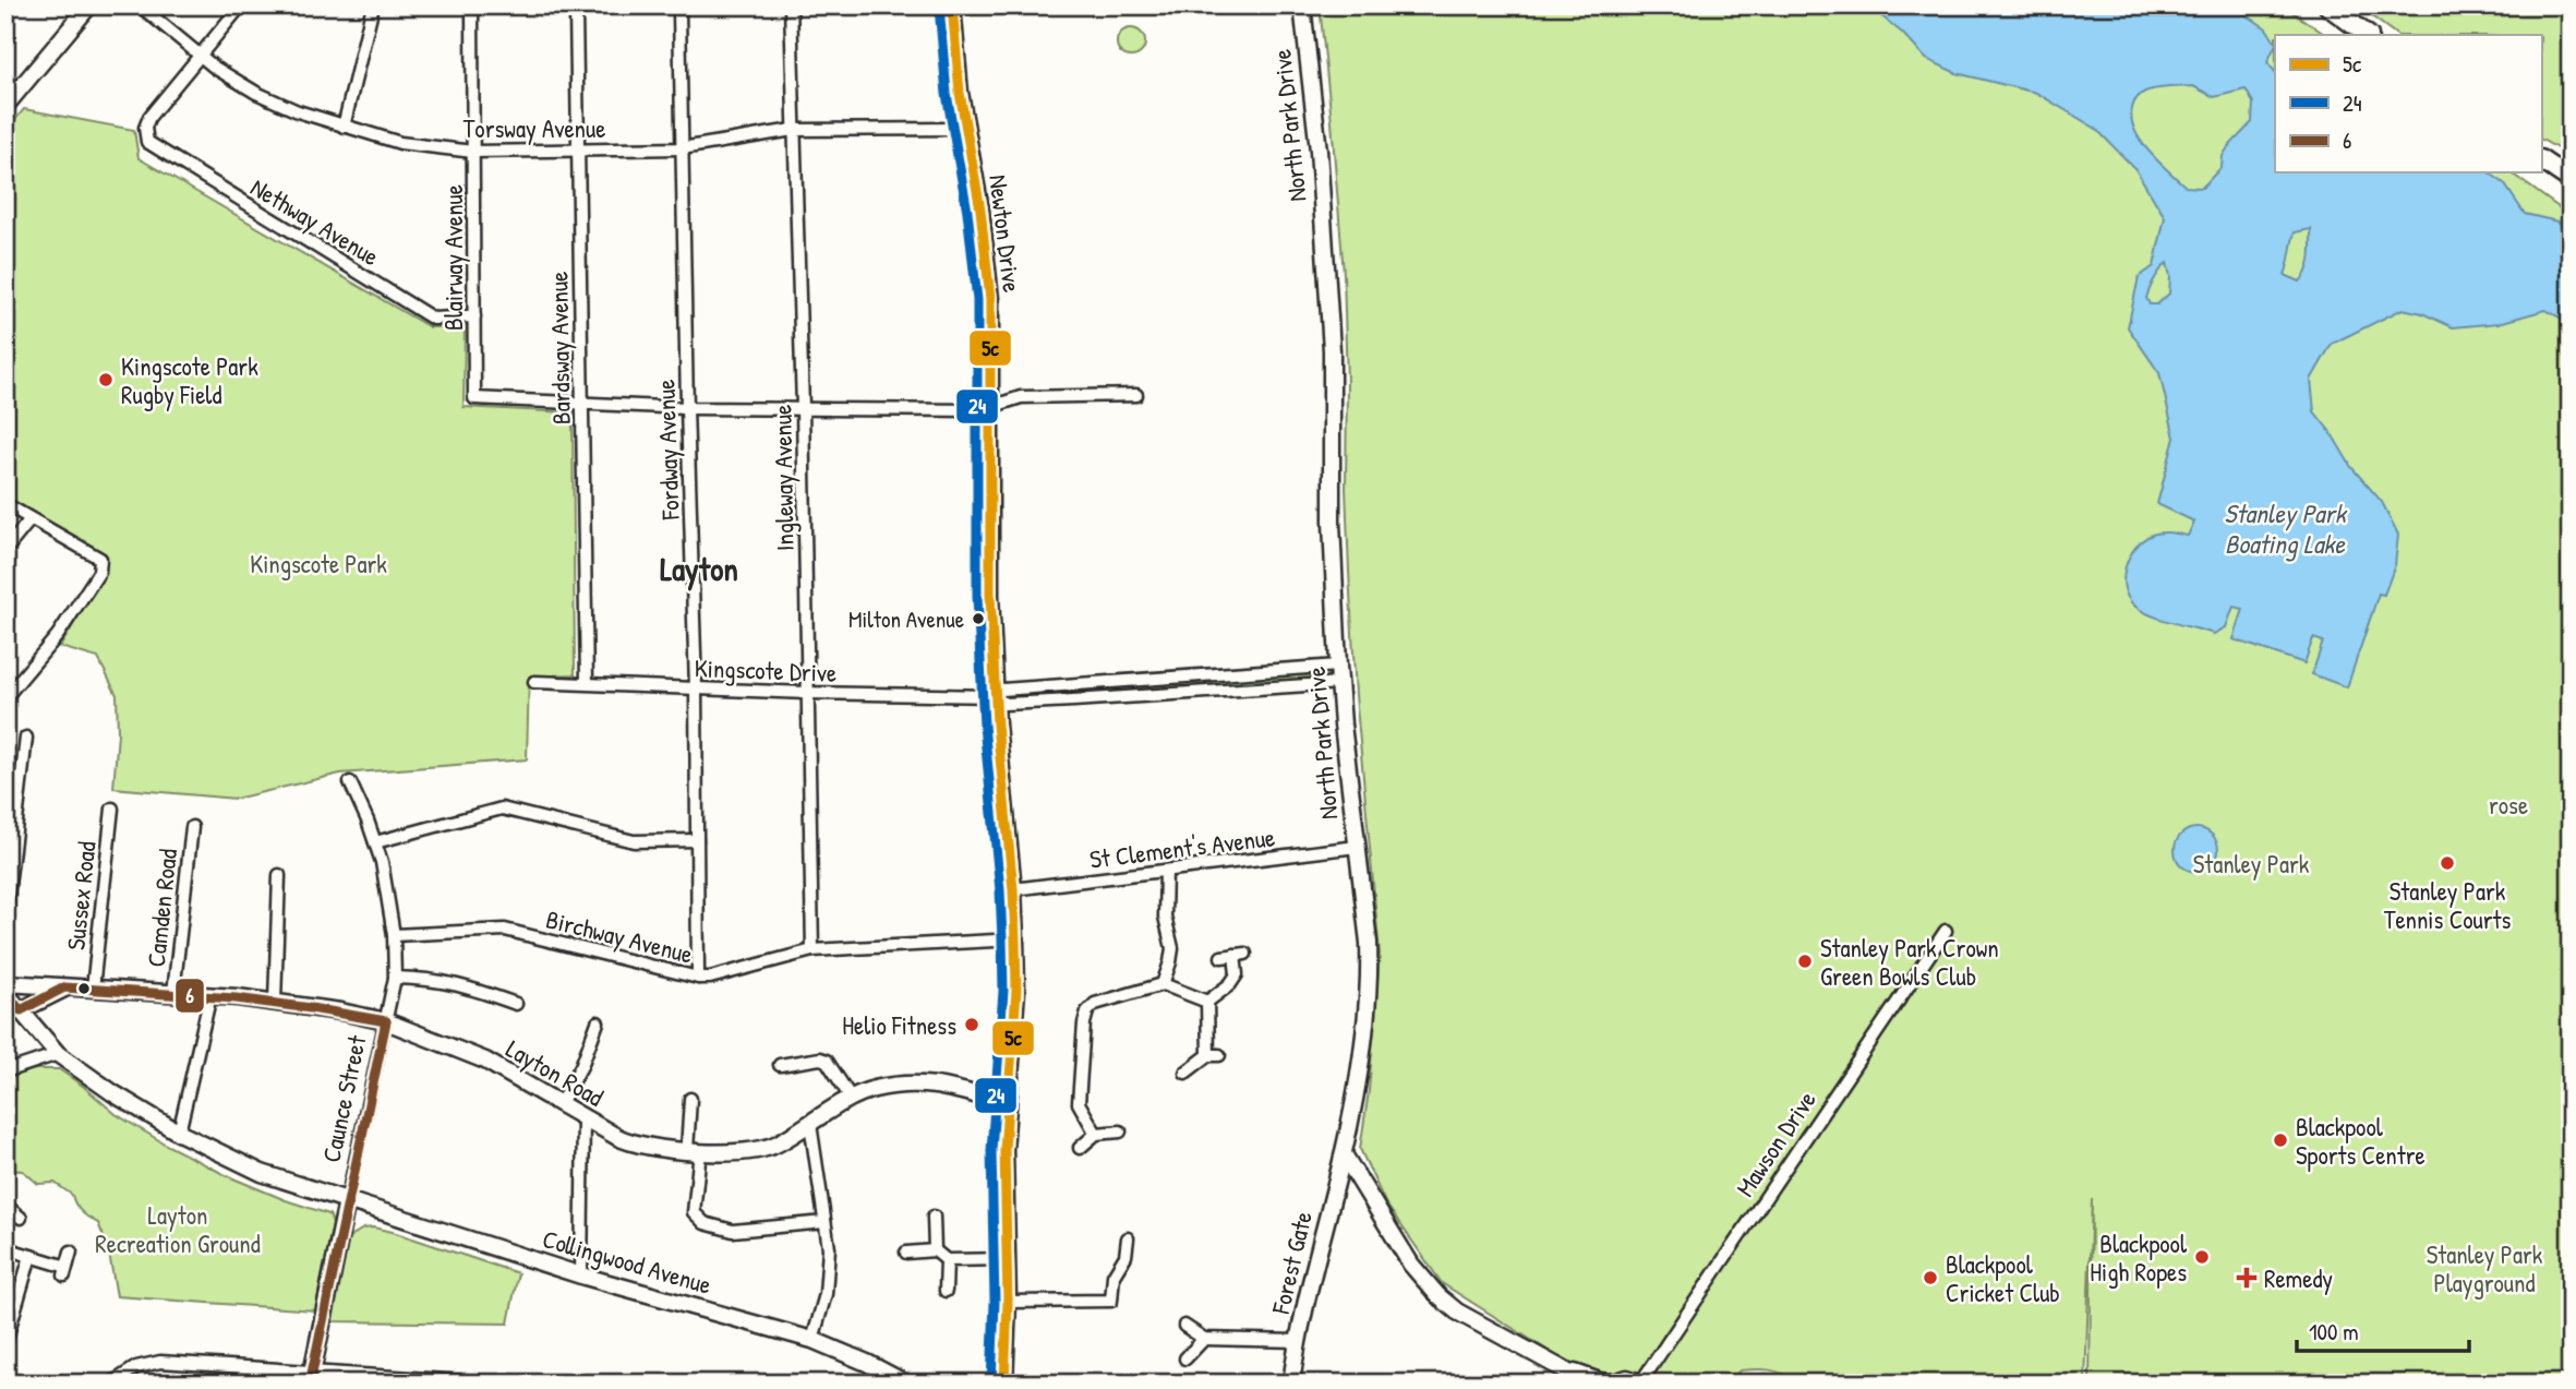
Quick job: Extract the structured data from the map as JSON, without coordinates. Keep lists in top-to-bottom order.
{
  "streets": {
    "street": [
      "North Park Drive",
      "Torsway Avenue",
      "Nethway Avenue",
      "Newton Drive",
      "Blairway Avenue",
      "Bardsway Avenue",
      "Fordway Avenue",
      "Ingleway Avenue",
      "Kingscote Drive",
      "St Clement's Avenue",
      "Sussex Road",
      "Camden Road",
      "Birchway Avenue",
      "Layton Road",
      "Caunce Street",
      "Mawson Drive",
      "Collingwood Avenue",
      "Forest Gate"
    ]
  },
  "crossings": [
    ["North Park Drive", "St Clement's Avenue"],
    ["North Park Drive", "Forest Gate"],
    ["Torsway Avenue", "Nethway Avenue"],
    ["Torsway Avenue", "Newton Drive"],
    ["Torsway Avenue", "Blairway Avenue"],
    ["Torsway Avenue", "Bardsway Avenue"],
    ["Torsway Avenue", "Fordway Avenue"],
    ["Torsway Avenue", "Ingleway Avenue"],
    ["Nethway Avenue", "Blairway Avenue"],
    ["Newton Drive", "Kingscote Drive"],
    ["Newton Drive", "St Clement's Avenue"],
    ["Newton Drive", "Birchway Avenue"],
    ["Newton Drive", "Layton Road"],
    ["Blairway Avenue", "Bardsway Avenue"],
    ["Bardsway Avenue", "Kingscote Drive"],
    ["Fordway Avenue", "Kingscote Drive"],
    ["Fordway Avenue", "Birchway Avenue"],
    ["Ingleway Avenue", "Kingscote Drive"],
    ["Ingleway Avenue", "Birchway Avenue"],
    ["Sussex Road", "Layton Road"],
    ["Camden Road", "Layton Road"],
    ["Birchway Avenue", "Caunce Street"],
    ["Layton Road", "Caunce Street"],
    ["Layton Road", "Collingwood Avenue"],
    ["Caunce Street", "Collingwood Avenue"]
  ],
  "districts": ["Layton"],
  "water": ["Stanley Park Boating Lake"],
  "parks": [
    "Kingscote Park",
    "rose",
    "Stanley Park",
    "Layton Recreation Ground",
    "Stanley Park Playground"
  ],
  "places": {
    "other": [
      "Kingscote Park Rugby Field",
      "Milton Avenue",
      "Stanley Park Tennis Courts",
      "Stanley Park Crown Green Bowls Club",
      "Helio Fitness",
      "Blackpool Sports Centre",
      "Blackpool High Ropes",
      "Blackpool Cricket Club"
    ],
    "health": ["Remedy"]
  },
  "lines": ["transit line 5c", "transit line 24", "transit line 6"],
  "legend": ["5c", "24", "6"],
  "scale_bar": "100 m"
}
